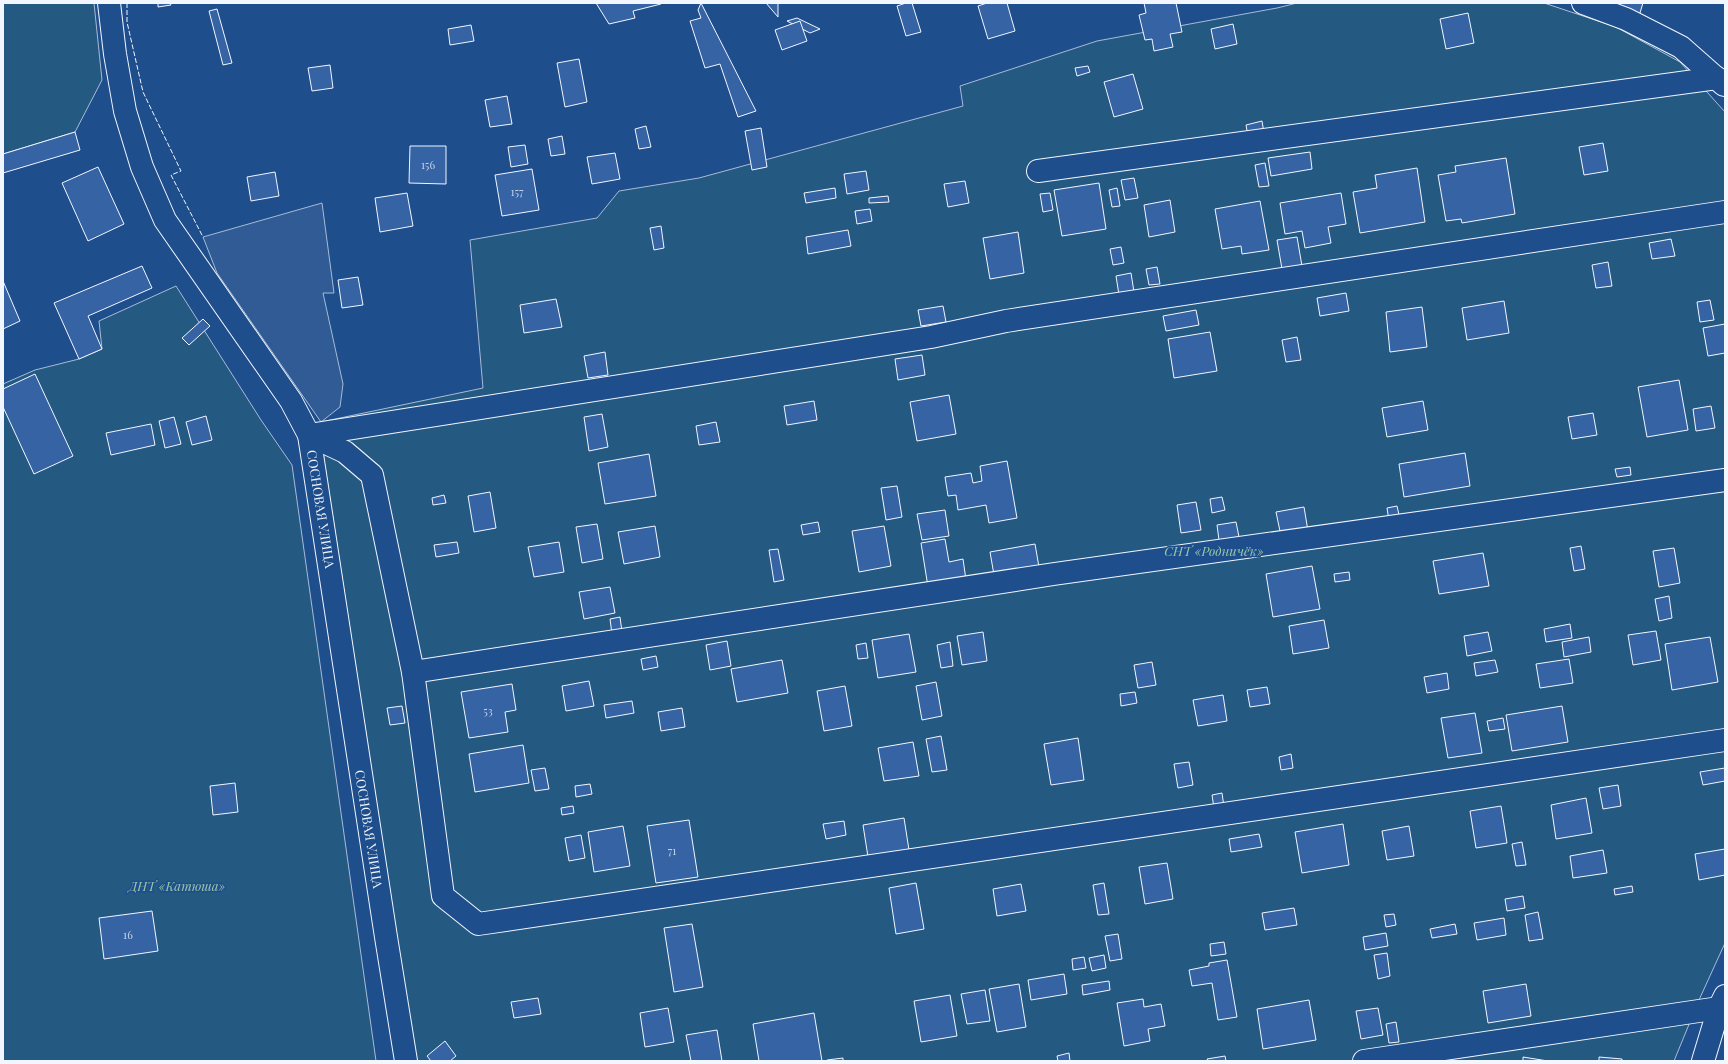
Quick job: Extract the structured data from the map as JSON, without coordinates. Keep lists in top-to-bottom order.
{
  "streets": {
    "street": ["СОСНОВАЯ УЛИЦА"]
  },
  "parks": ["СНТ «Родничёк»", "ДНТ «Катюша»"],
  "house_numbers": [
    "156",
    "157",
    "53",
    "71",
    "16"
  ]
}
